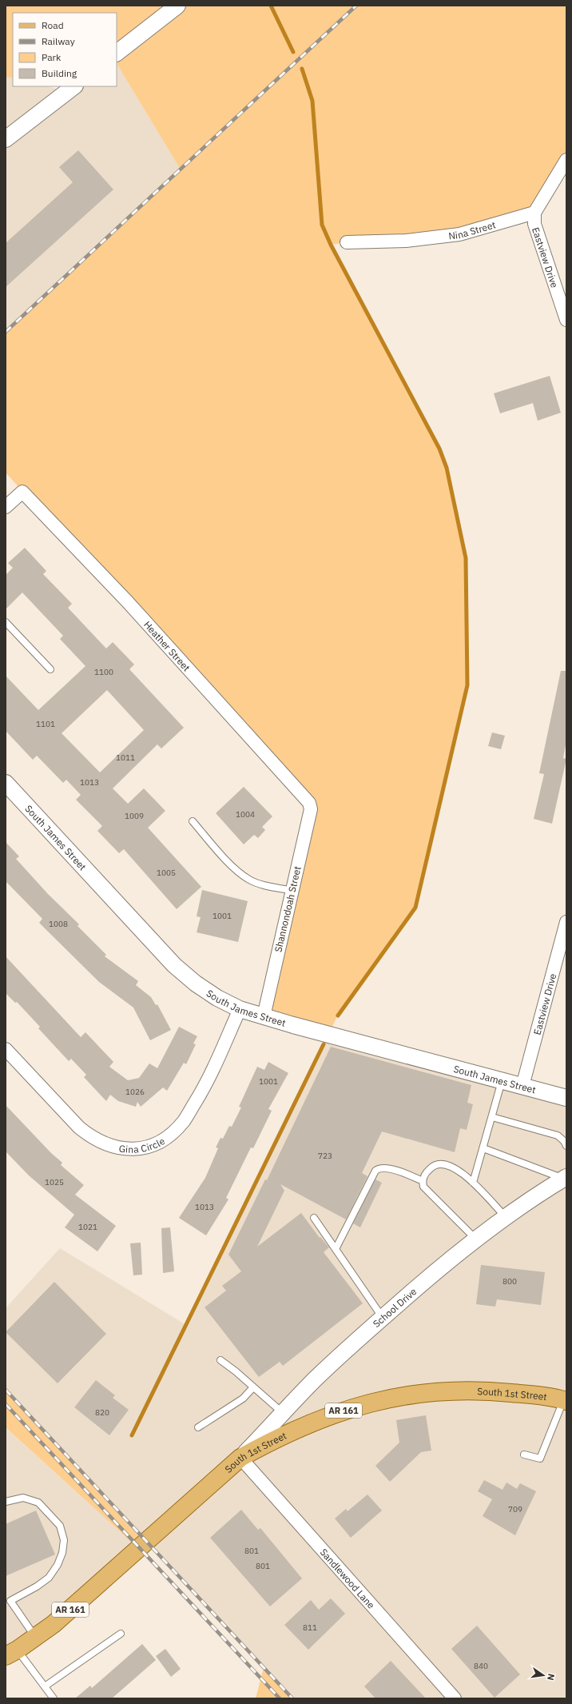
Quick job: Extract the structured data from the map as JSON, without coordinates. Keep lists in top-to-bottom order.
{
  "streets": {
    "main road": ["South 1st Street", "AR 161"],
    "street": [
      "Nina Street",
      "Eastview Drive",
      "Heather Street",
      "South James Street",
      "Shannondoah Street",
      "Gina Circle",
      "School Drive",
      "Sandlewood Lane"
    ]
  },
  "crossings": [
    ["Nina Street", "Eastview Drive"],
    ["Eastview Drive", "South James Street"],
    ["Heather Street", "Shannondoah Street"],
    ["South James Street", "Shannondoah Street"],
    ["South James Street", "Gina Circle"],
    ["School Drive", "South 1st Street"],
    ["School Drive", "Sandlewood Lane"],
    ["South 1st Street", "Sandlewood Lane"]
  ],
  "house_numbers": [
    "1100",
    "1101",
    "1011",
    "1013",
    "1004",
    "1009",
    "1005",
    "1001",
    "1008",
    "1001",
    "1026",
    "723",
    "1025",
    "1013",
    "1021",
    "800",
    "820",
    "709",
    "801",
    "801",
    "811",
    "840"
  ],
  "legend": [
    "Road",
    "Railway",
    "Park",
    "Building"
  ],
  "north": "right"
}
